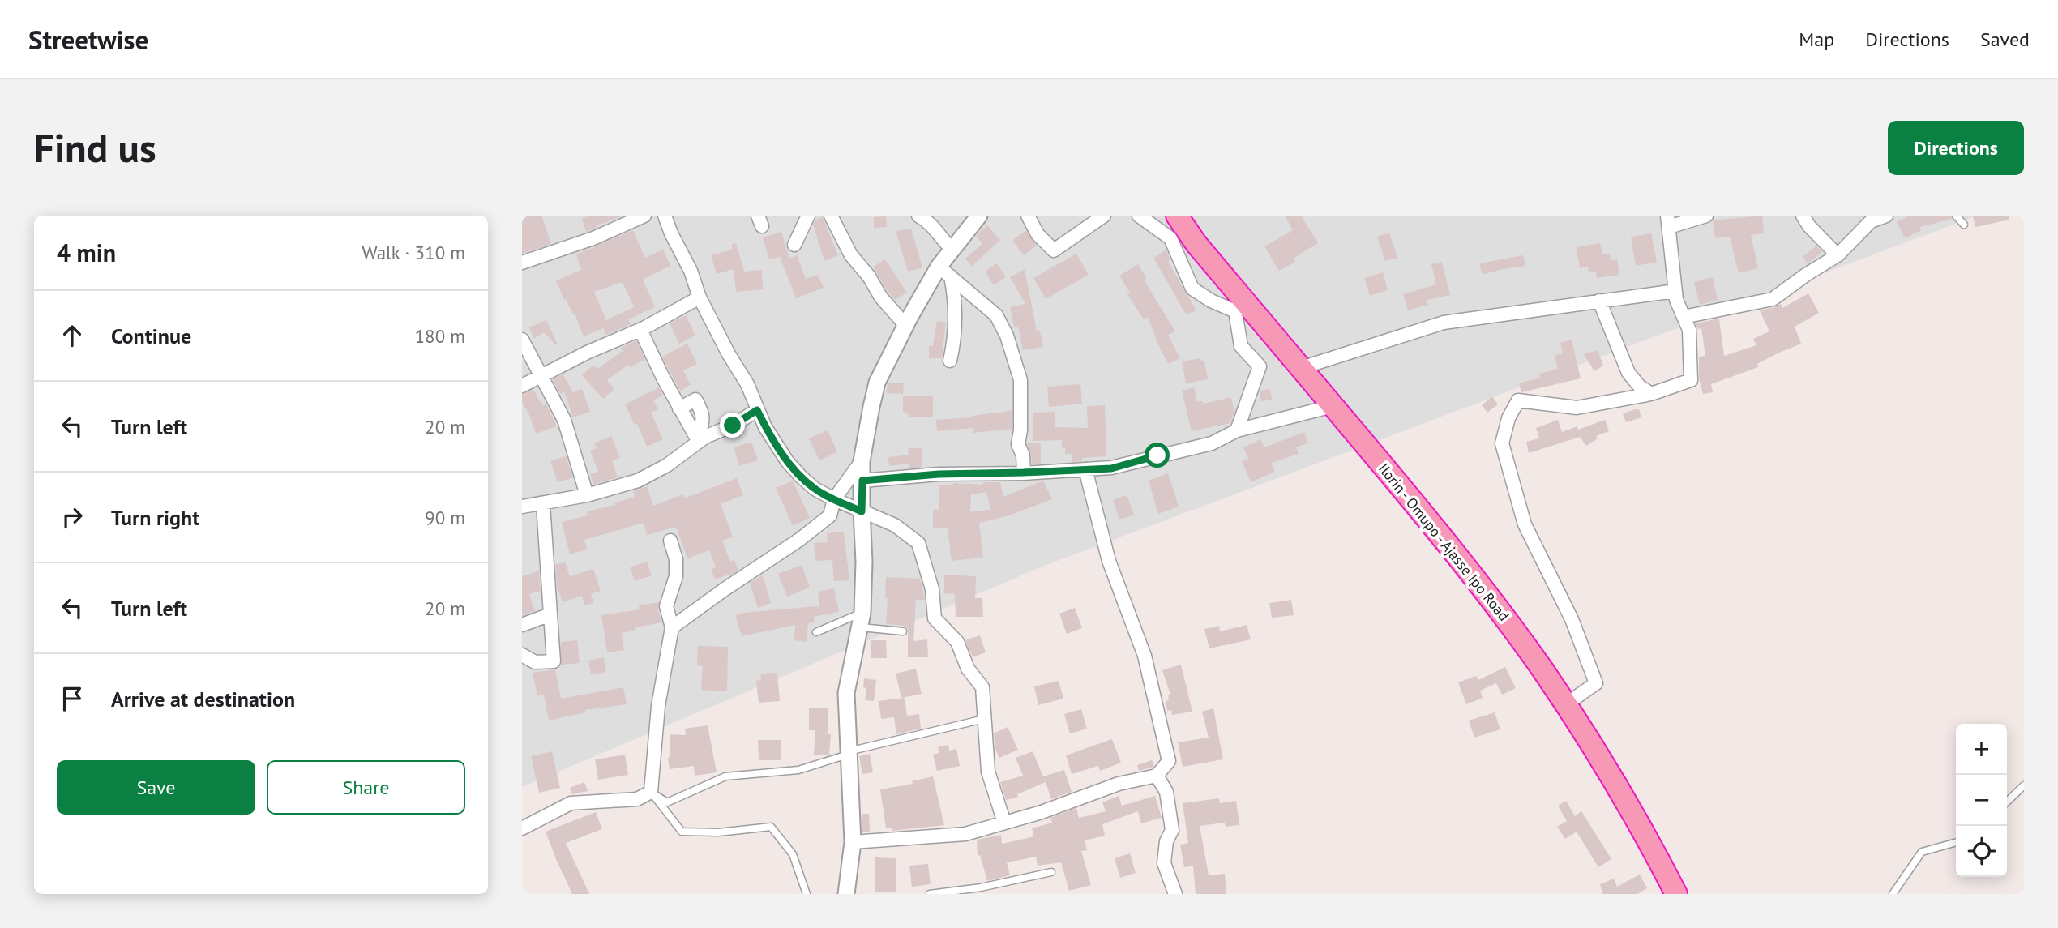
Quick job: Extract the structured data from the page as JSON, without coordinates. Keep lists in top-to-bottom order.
{
  "streets": {
    "highway": ["Ilorin - Omupo - Ajasse Ipo Road"]
  },
  "page": {
    "header": "Streetwise",
    "nav": ["Map", "Directions", "Saved"],
    "buttons": [
      "Directions",
      ["Save", "Share"]
    ],
    "title": "Find us",
    "heading": ["4 min", "Walk · 310 m"],
    "list": [
      ["Continue", "180 m"],
      ["Turn left", "20 m"],
      ["Turn right", "90 m"],
      ["Turn left", "20 m"],
      "Arrive at destination"
    ],
    "map_buttons": ["+", "−"]
  }
}
